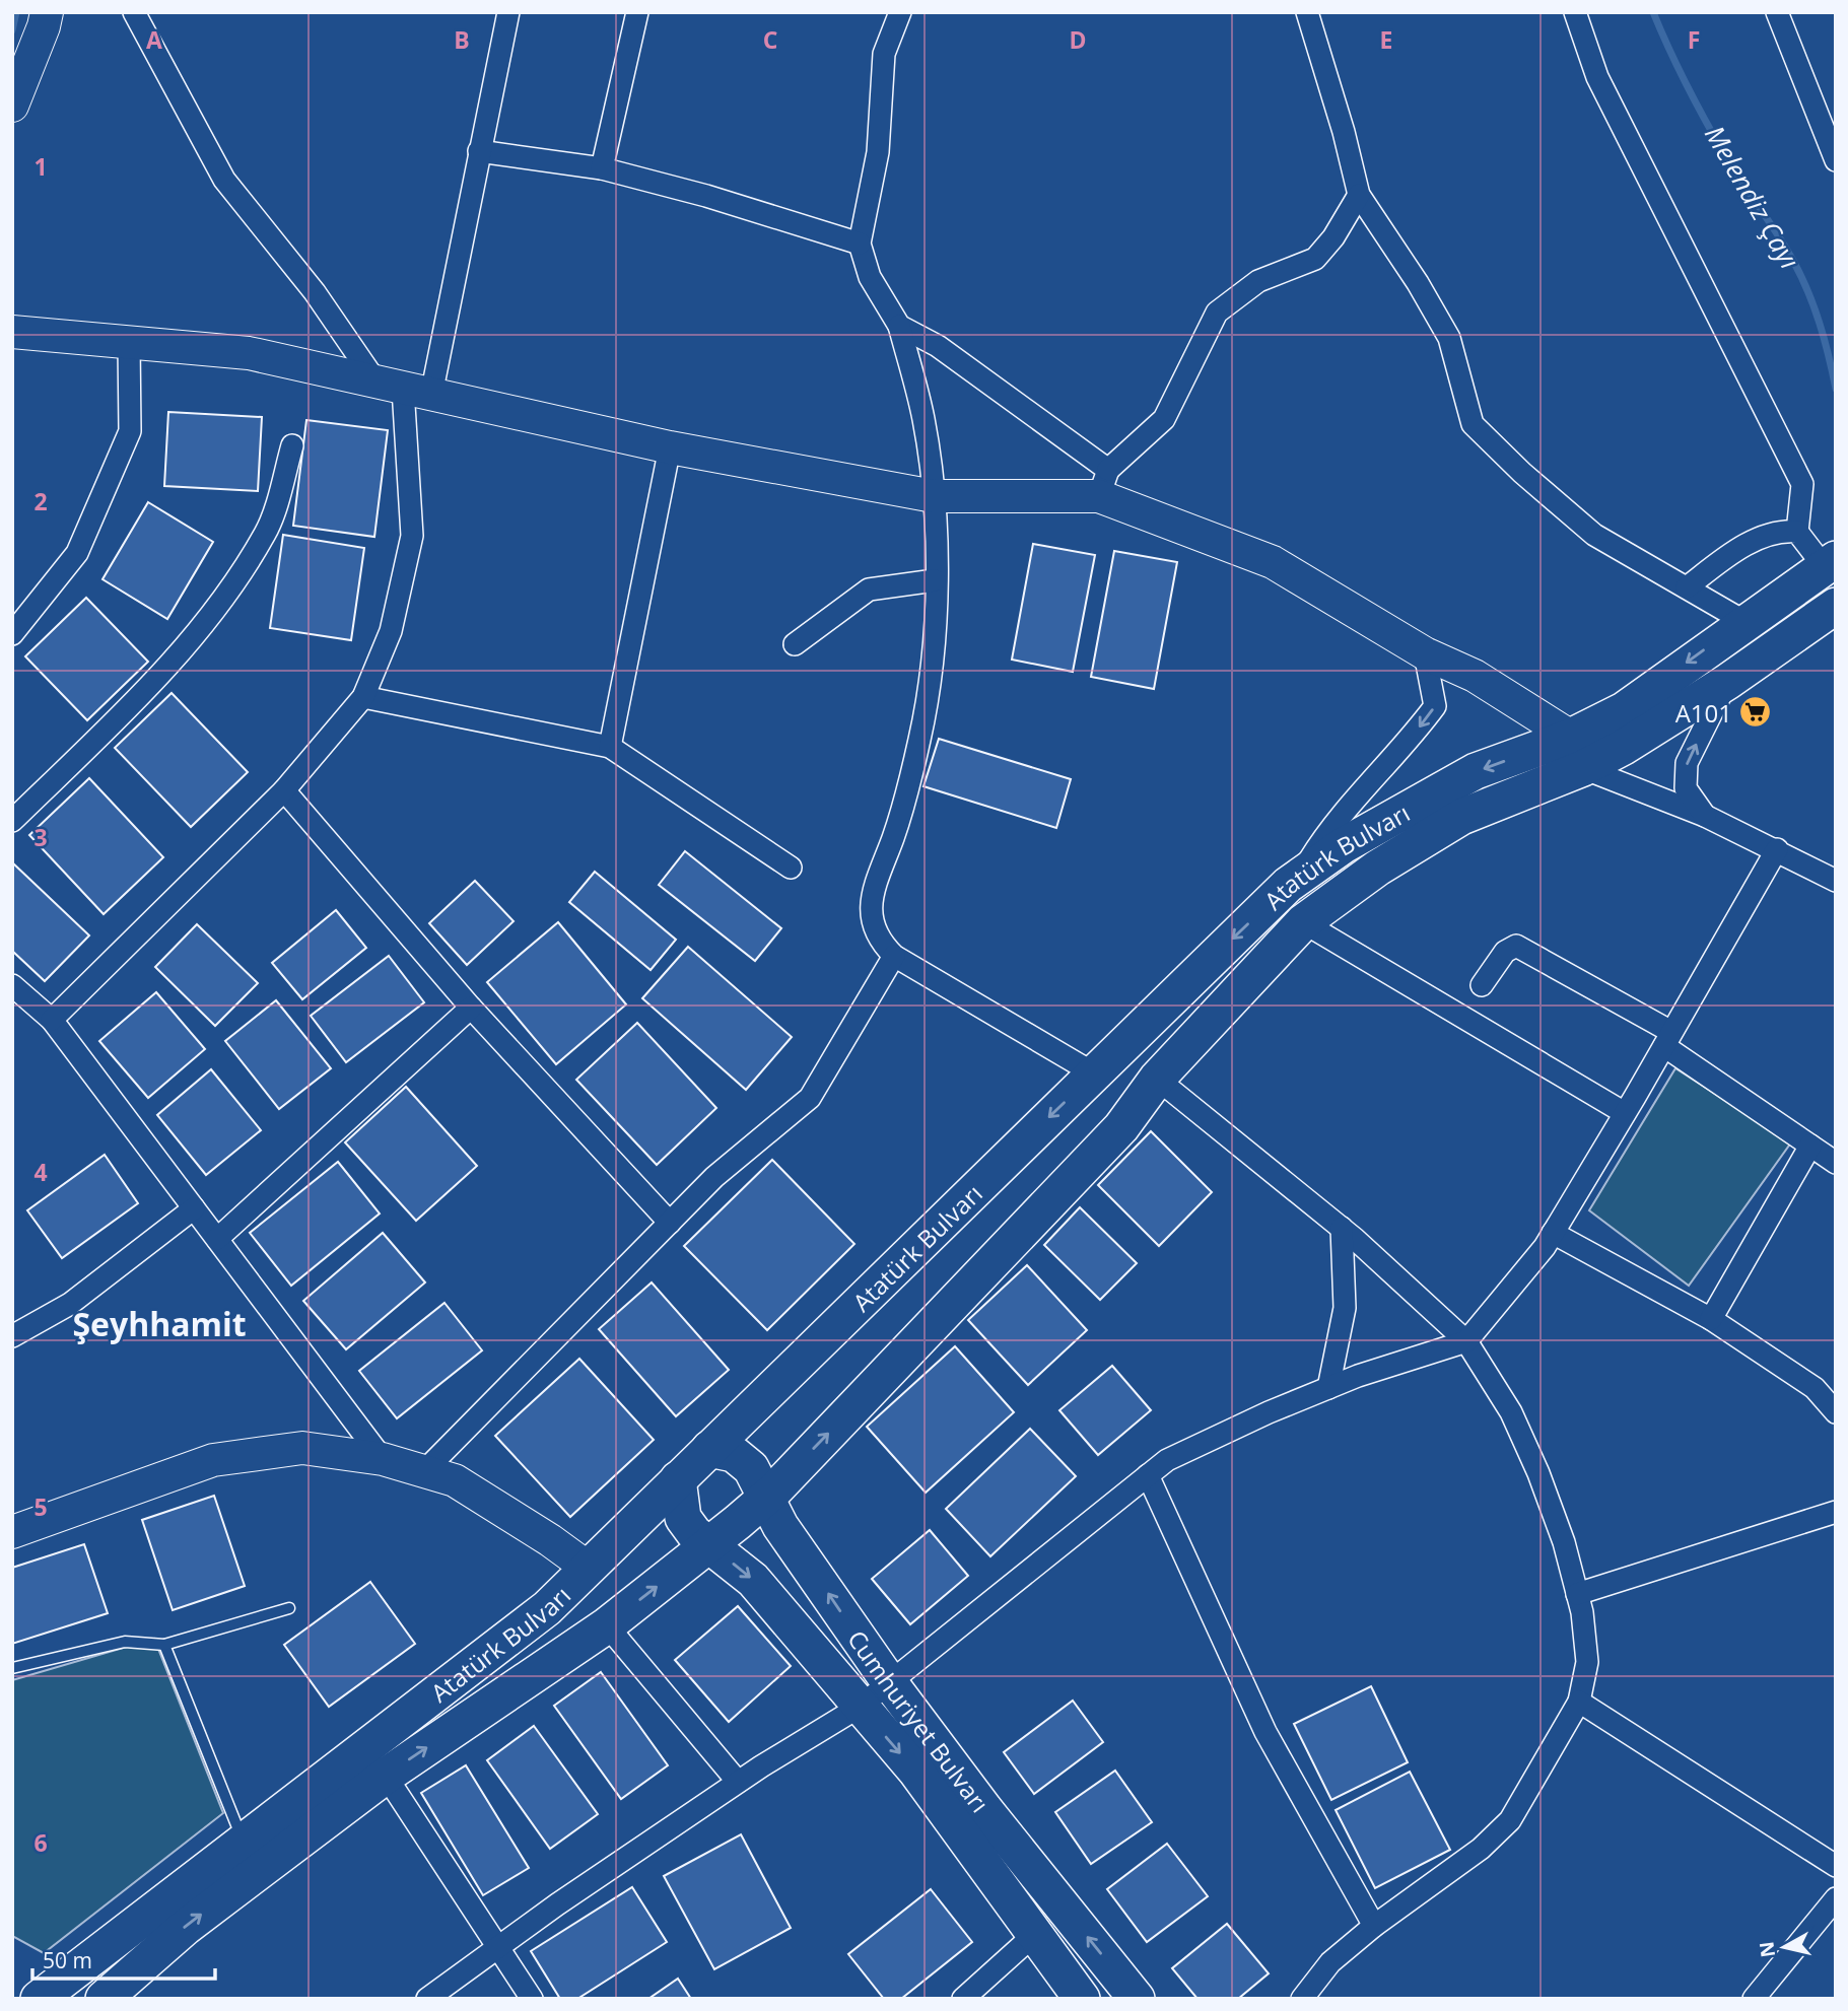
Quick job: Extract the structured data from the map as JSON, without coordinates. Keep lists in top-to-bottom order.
{
  "streets": {
    "main road": ["Atatürk Bulvarı", "Cumhuriyet Bulvarı"]
  },
  "crossings": [
    ["Atatürk Bulvarı", "Cumhuriyet Bulvarı"]
  ],
  "districts": ["Şeyhhamit"],
  "water": ["Melendiz Çayı"],
  "places": {
    "supermarket": ["A101"]
  },
  "scale_bar": "50 m",
  "north": "left",
  "grid": {
    "columns": [
      "A",
      "B",
      "C",
      "D",
      "E",
      "F"
    ],
    "rows": [
      "1",
      "2",
      "3",
      "4",
      "5",
      "6"
    ]
  }
}
